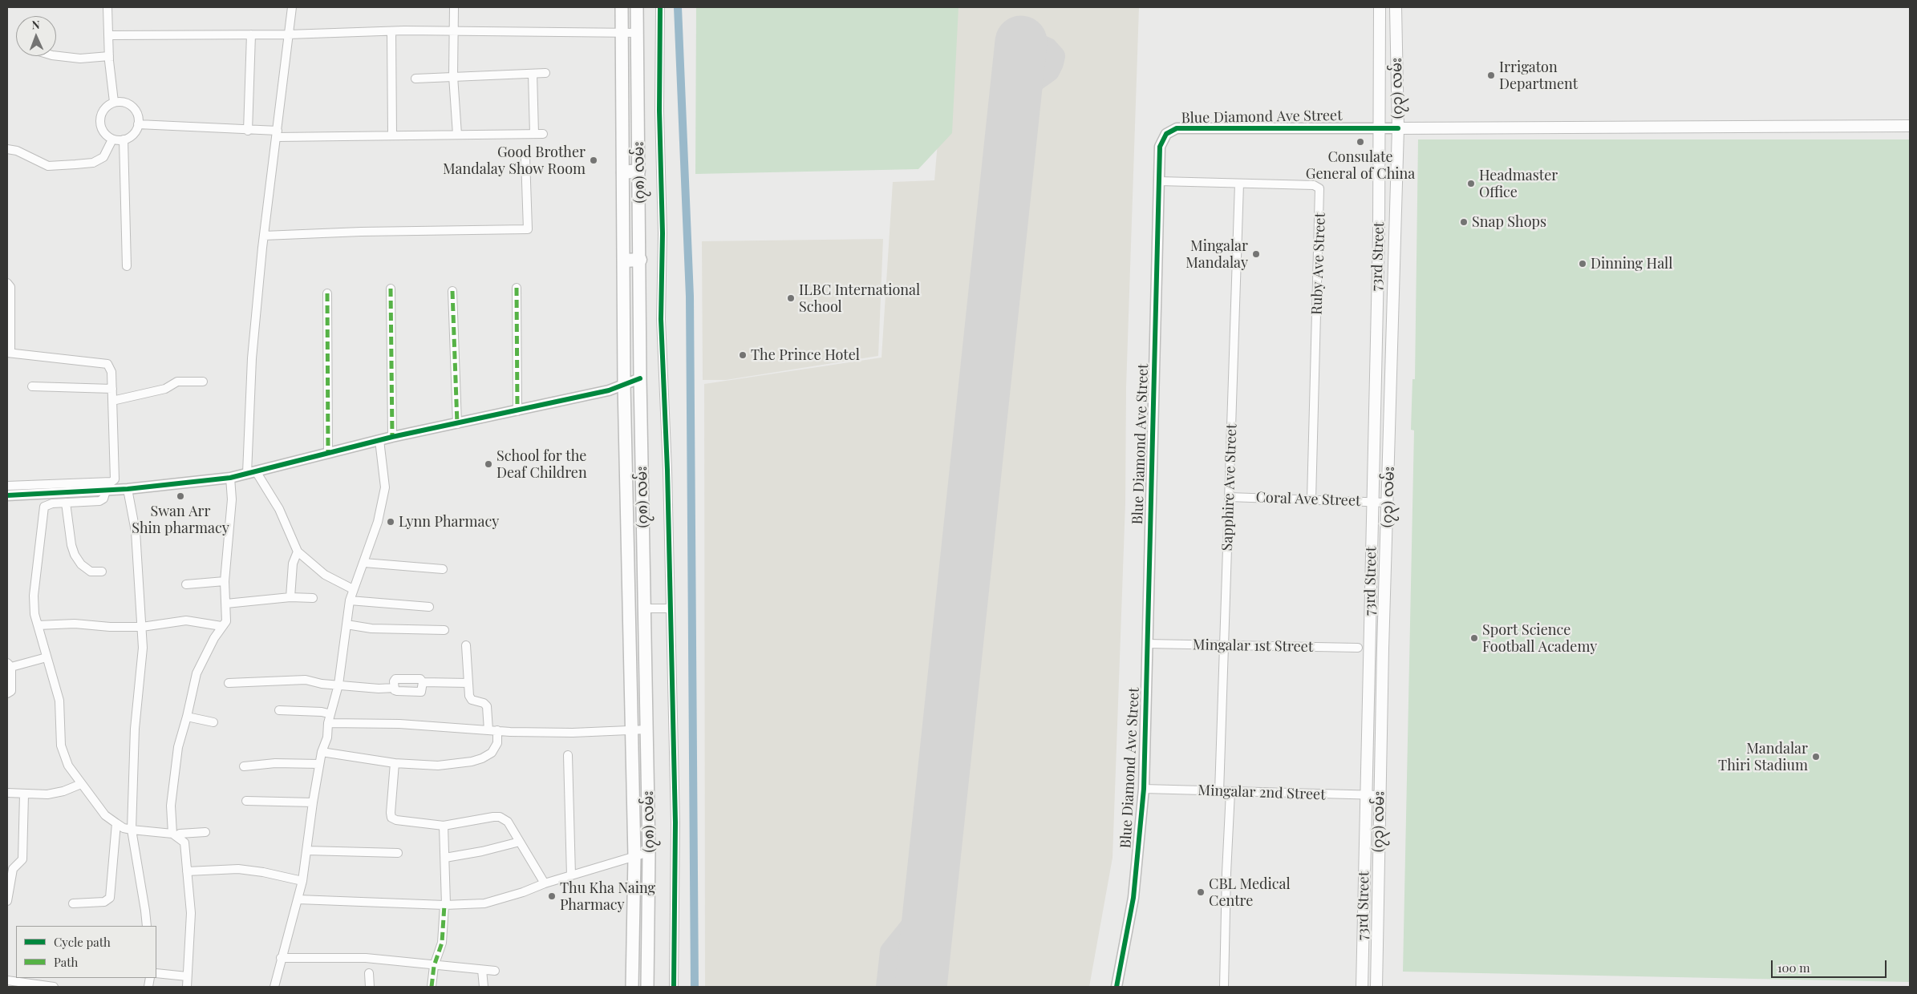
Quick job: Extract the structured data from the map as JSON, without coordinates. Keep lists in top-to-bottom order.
{
  "streets": {
    "main road": ["(၇၃) လမ်း", "(၇၈) လမ်း", "73rd Street"],
    "street": [
      "Blue Diamond Ave Street",
      "Ruby Ave Street",
      "Sapphire Ave Street",
      "Coral Ave Street",
      "Mingalar 1st Street",
      "Mingalar 2nd Street"
    ]
  },
  "crossings": [
    ["(၇၃) လမ်း", "Blue Diamond Ave Street"],
    ["(၇၃) လမ်း", "Coral Ave Street"],
    ["(၇၃) လမ်း", "Mingalar 2nd Street"],
    ["Blue Diamond Ave Street", "73rd Street"],
    ["Blue Diamond Ave Street", "Ruby Ave Street"],
    ["Blue Diamond Ave Street", "Mingalar 1st Street"],
    ["Blue Diamond Ave Street", "Mingalar 2nd Street"],
    ["73rd Street", "Coral Ave Street"],
    ["73rd Street", "Mingalar 2nd Street"],
    ["Ruby Ave Street", "Sapphire Ave Street"],
    ["Ruby Ave Street", "Coral Ave Street"],
    ["Sapphire Ave Street", "Coral Ave Street"],
    ["Sapphire Ave Street", "Mingalar 1st Street"],
    ["Sapphire Ave Street", "Mingalar 2nd Street"]
  ],
  "places": [
    "Irrigaton Department",
    "Consulate General of China",
    "Good Brother Mandalay Show Room",
    "Headmaster Office",
    "Snap Shops",
    "Mingalar Mandalay",
    "Dinning Hall",
    "ILBC International School",
    "The Prince Hotel",
    "School for the Deaf Children",
    "Swan Arr Shin pharmacy",
    "Lynn Pharmacy",
    "Sport Science Football Academy",
    "Mandalar Thiri Stadium",
    "CBL Medical Centre",
    "Thu Kha Naing Pharmacy"
  ],
  "legend": ["Cycle path", "Path"],
  "scale_bar": "100 m",
  "north": "top"
}
